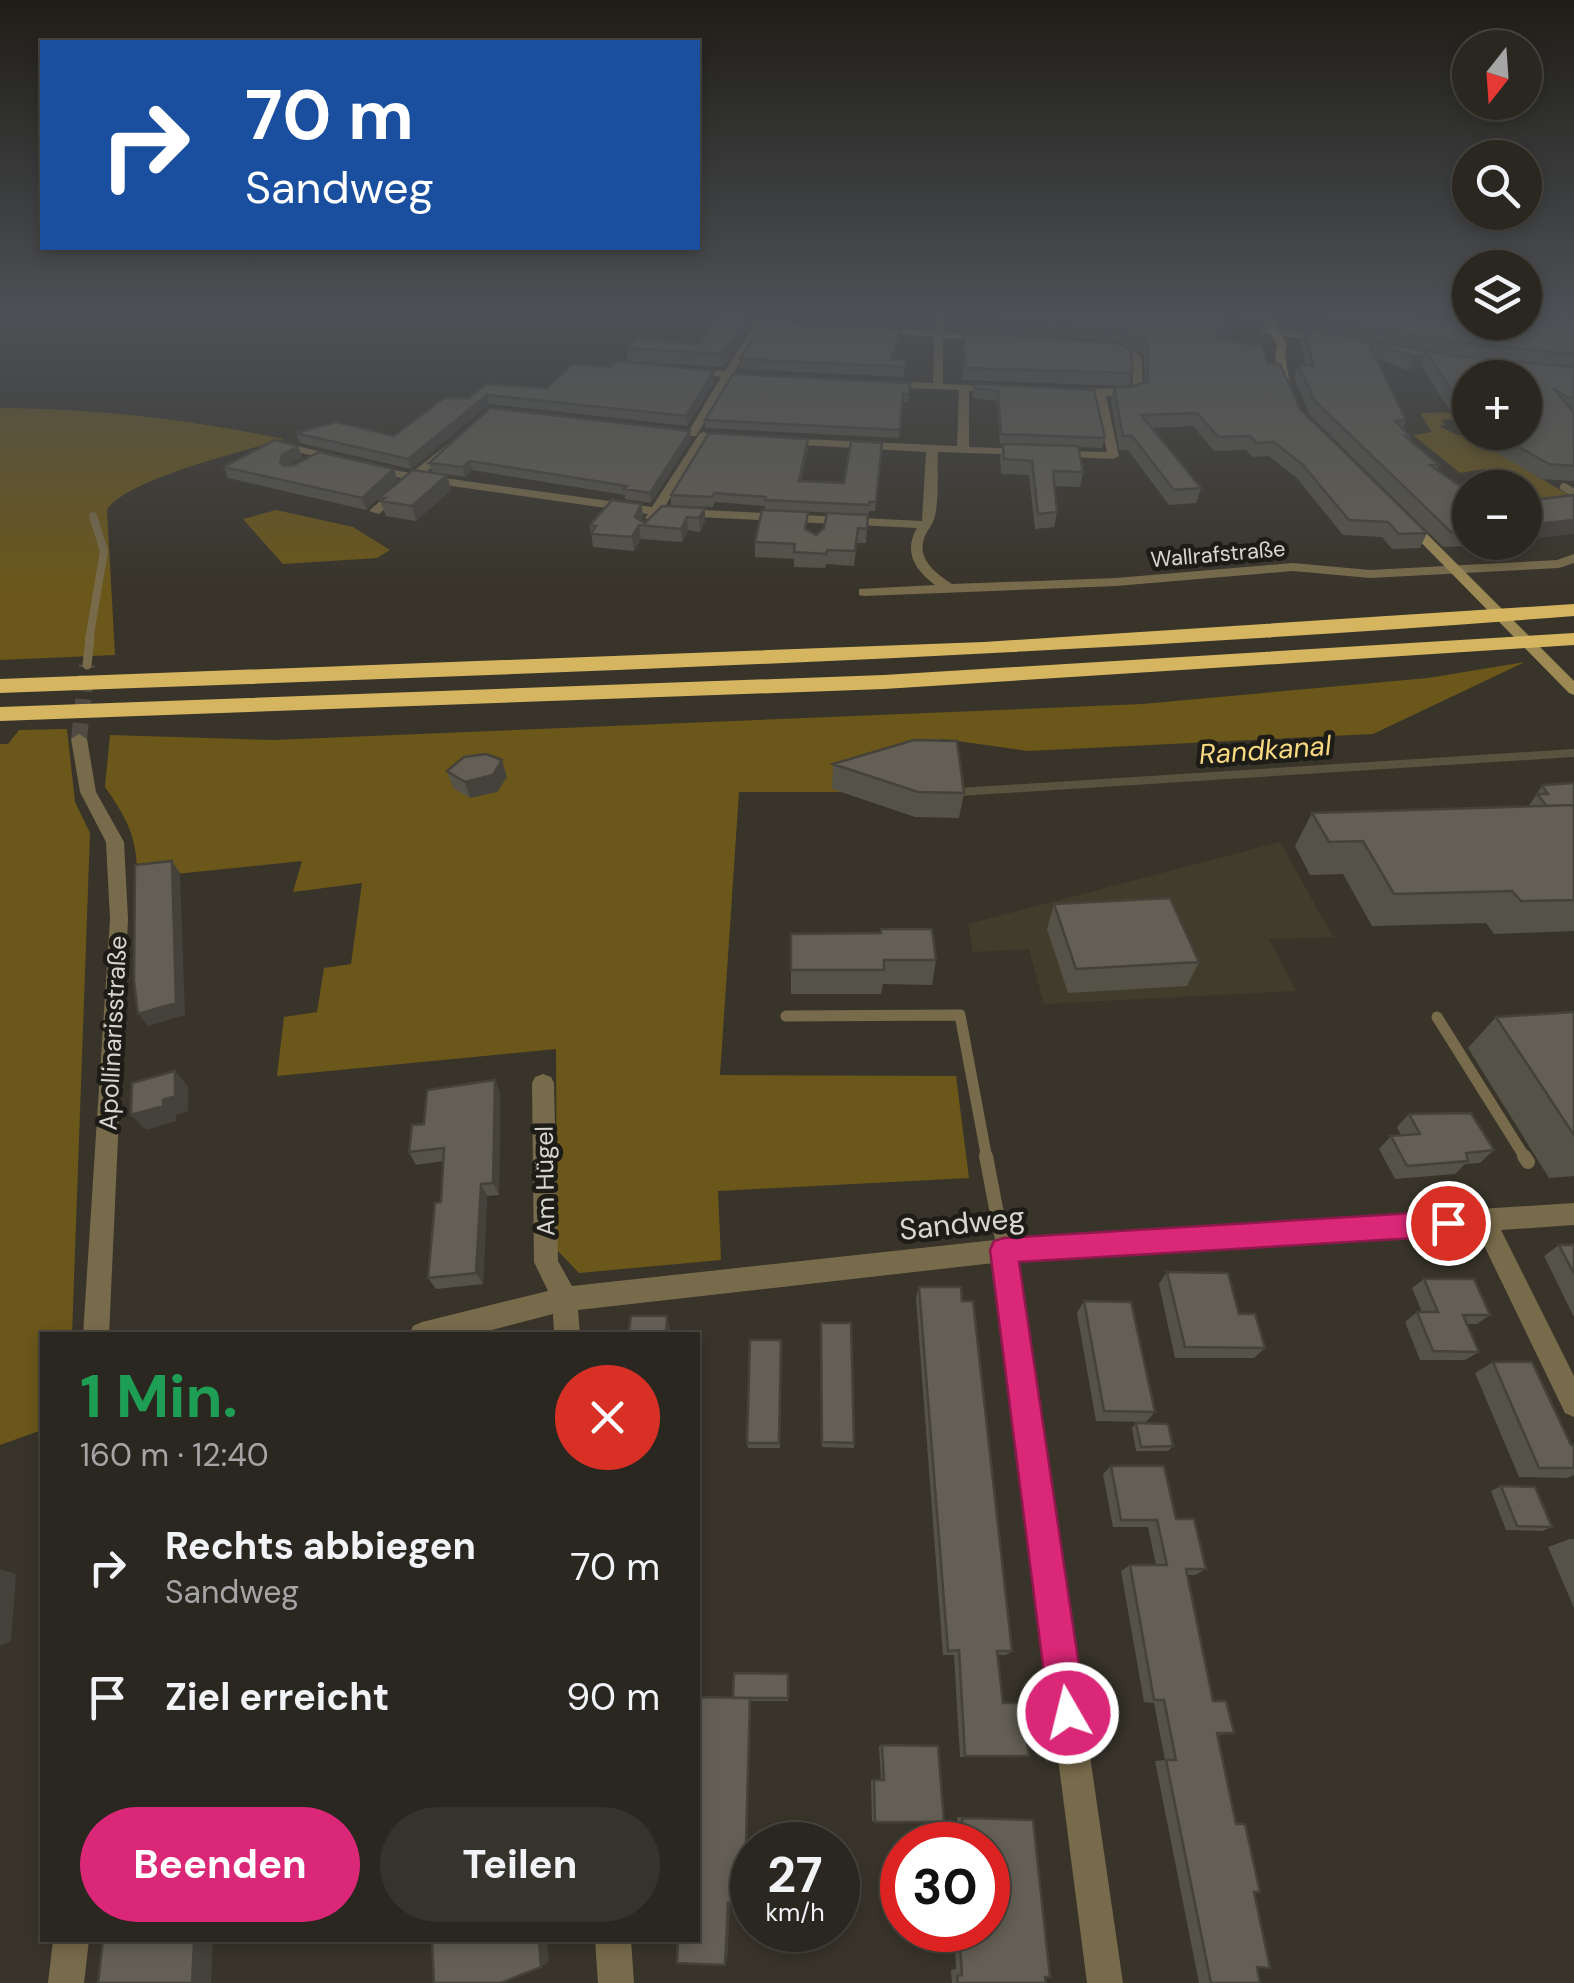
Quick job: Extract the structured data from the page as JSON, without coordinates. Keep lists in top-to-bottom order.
{
  "streets": {
    "street": [
      "Wallrafstraße",
      "Apollinarisstraße",
      "Am Hügel",
      "Sandweg"
    ]
  },
  "crossings": [
    ["Am Hügel", "Sandweg"]
  ],
  "water": ["Randkanal"],
  "north": "bottom",
  "page": {
    "map_buttons": ["+", "−"],
    "turn": ["70 m", "Sandweg"],
    "heading": ["1 Min.", "160 m · 12:40"],
    "list": [
      {
        "name": "Rechts abbiegen",
        "note": "Sandweg",
        "value": "70 m"
      },
      {
        "name": "Ziel erreicht",
        "value": "90 m"
      }
    ],
    "buttons": ["Beenden", "Teilen"],
    "speed": "27 km/h",
    "limit": "30"
  }
}
